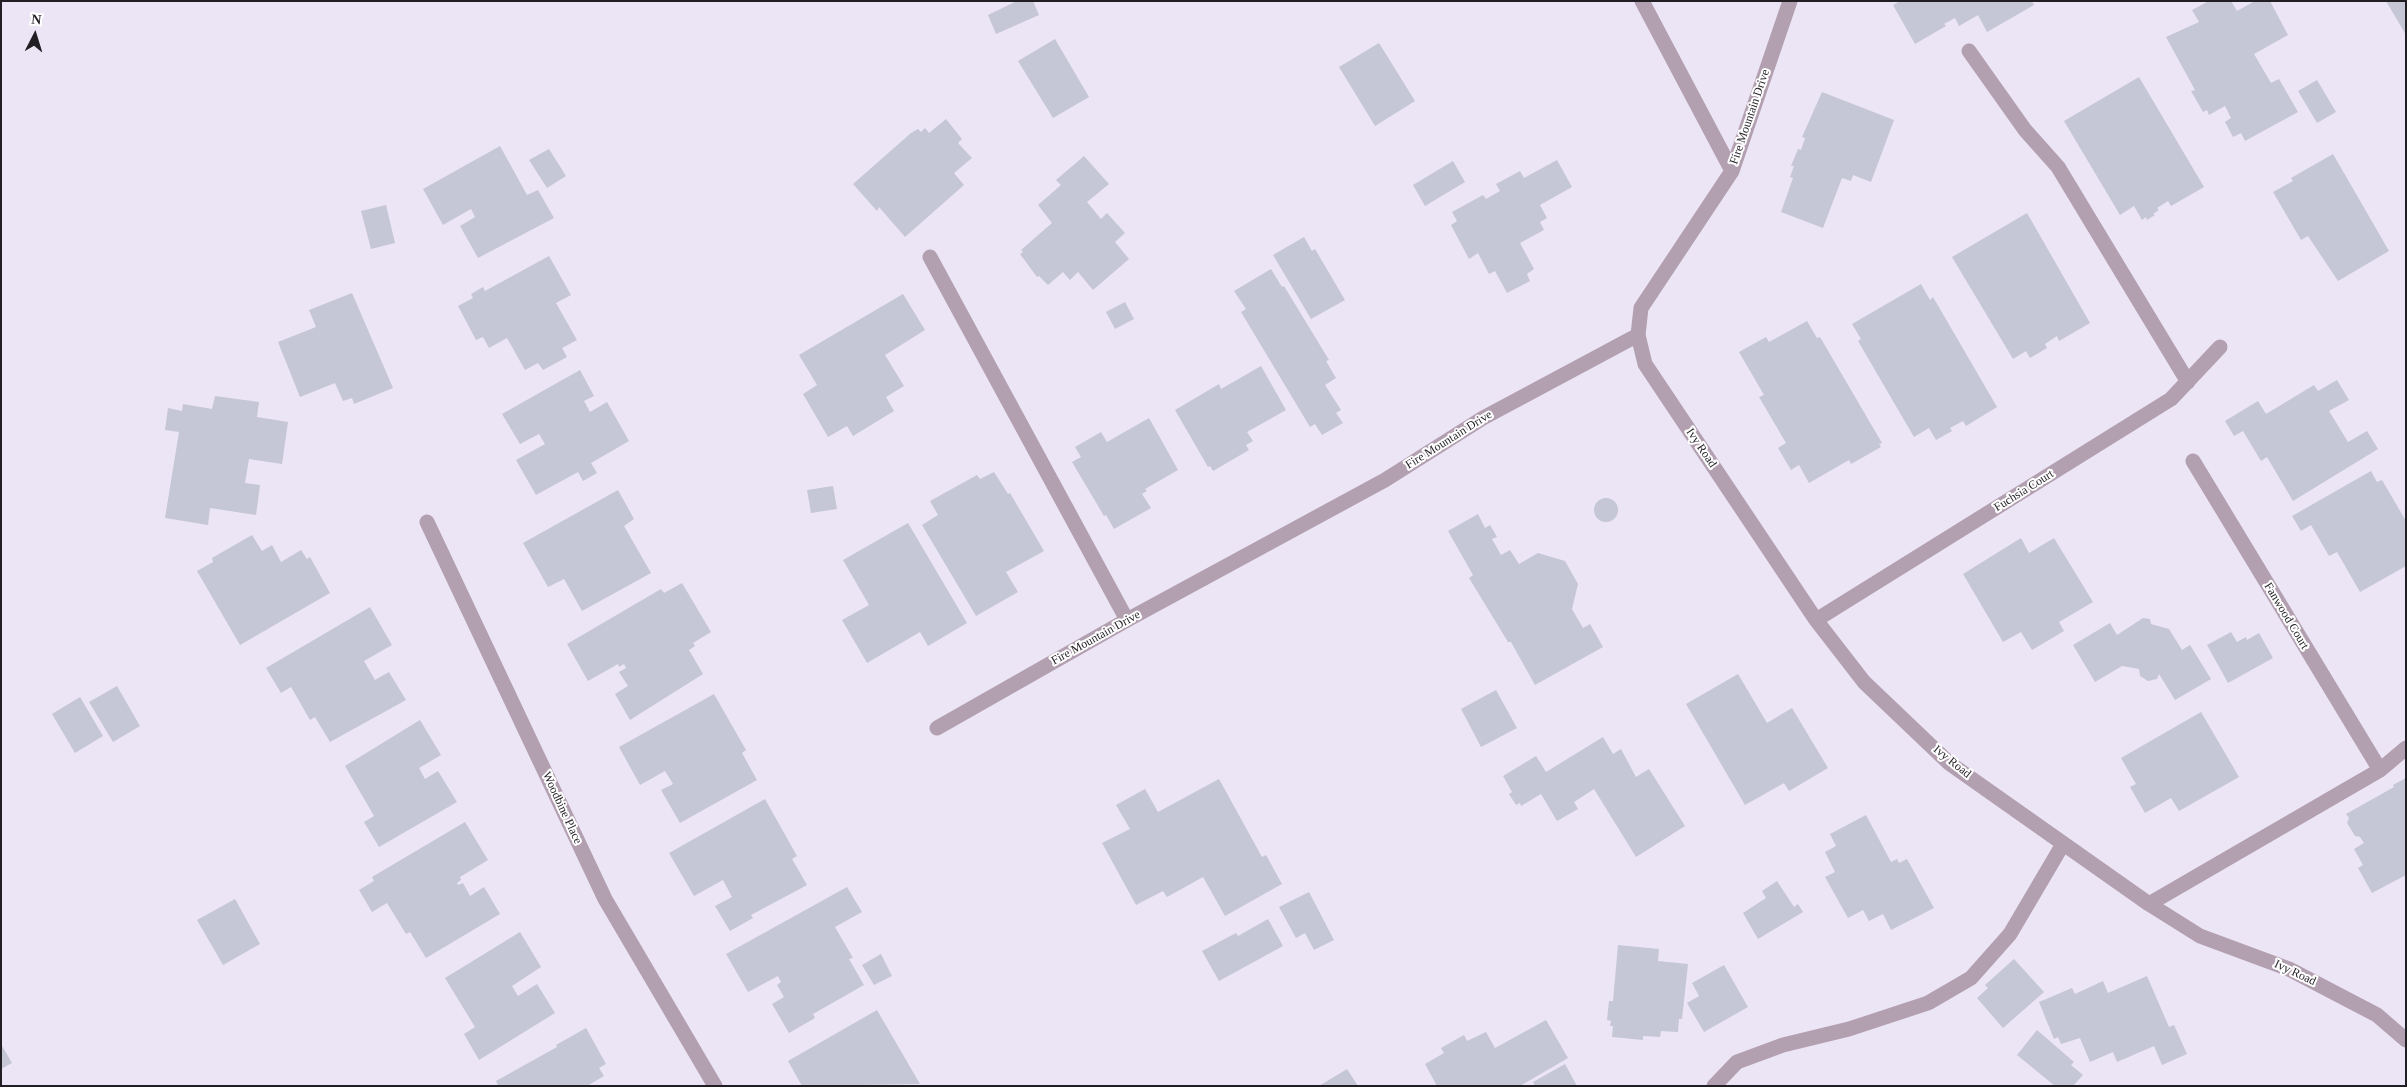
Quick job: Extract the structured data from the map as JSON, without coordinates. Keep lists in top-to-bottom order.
{
  "streets": {
    "street": [
      "Fire Mountain Drive",
      "Ivy Road",
      "Fuchsia Court",
      "Fanwood Court",
      "Woodbine Place"
    ]
  },
  "crossings": [
    ["Fire Mountain Drive", "Ivy Road"],
    ["Ivy Road", "Fuchsia Court"]
  ],
  "north": "top"
}
